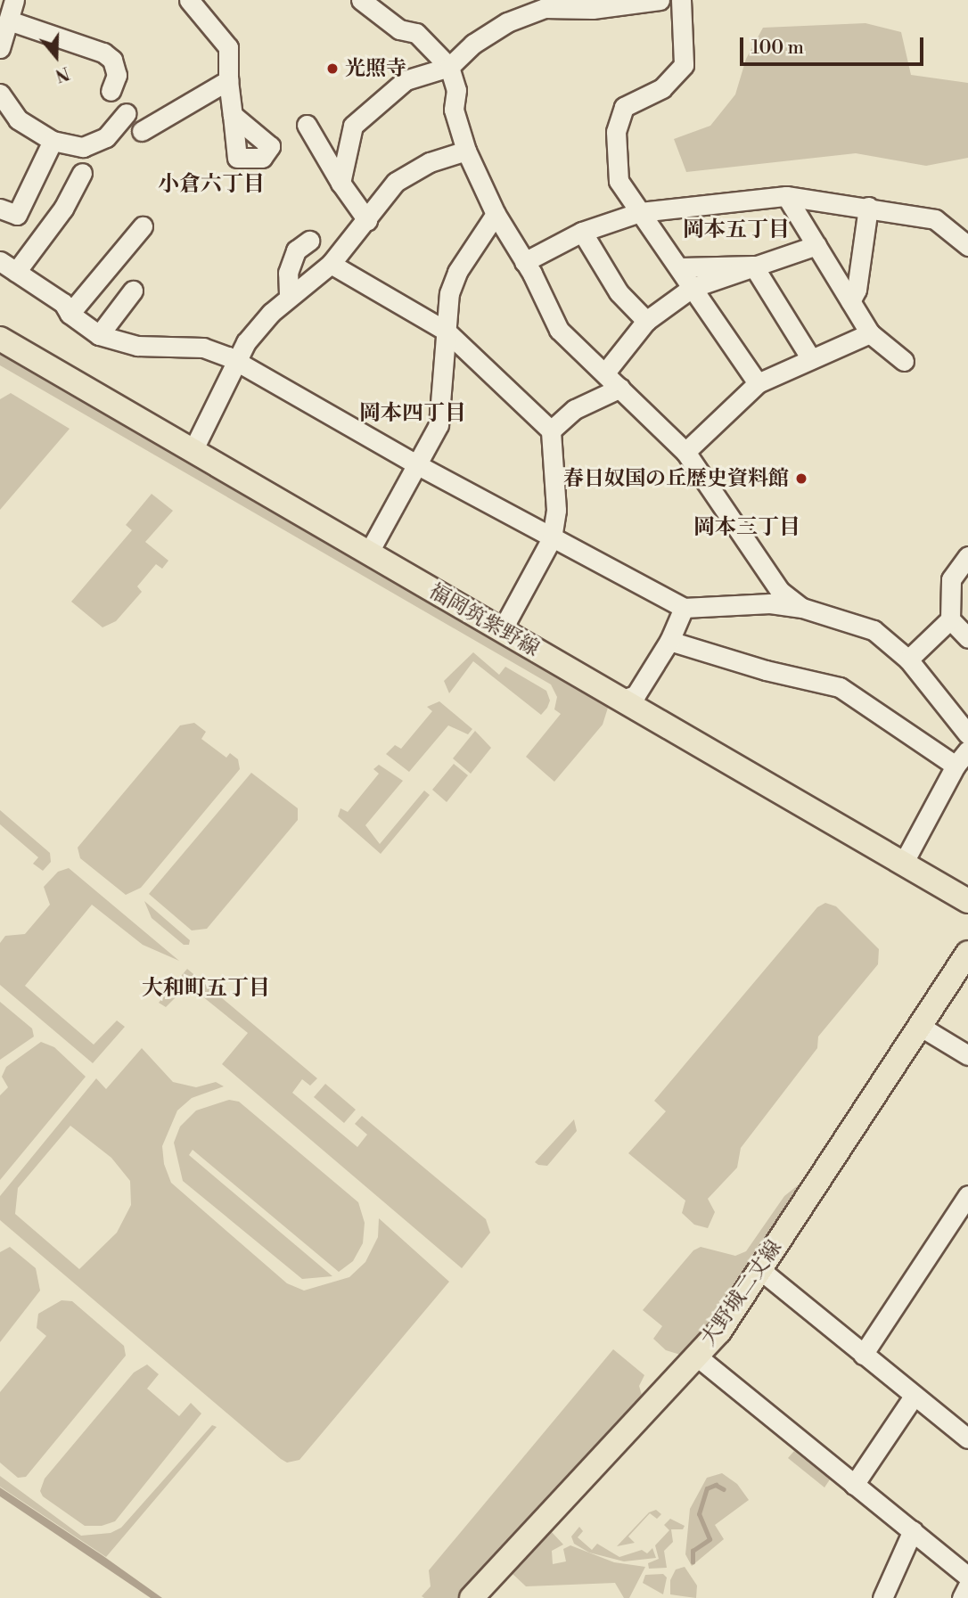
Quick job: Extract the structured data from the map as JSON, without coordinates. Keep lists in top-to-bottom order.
{
  "streets": {
    "main road": ["福岡筑紫野線", "大野城二丈線"]
  },
  "districts": [
    "小倉六丁目",
    "岡本五丁目",
    "岡本四丁目",
    "岡本三丁目",
    "大和町五丁目"
  ],
  "places": ["光照寺", "春日奴国の丘歴史資料館"],
  "scale_bar": "100 m",
  "north": "bottom"
}
